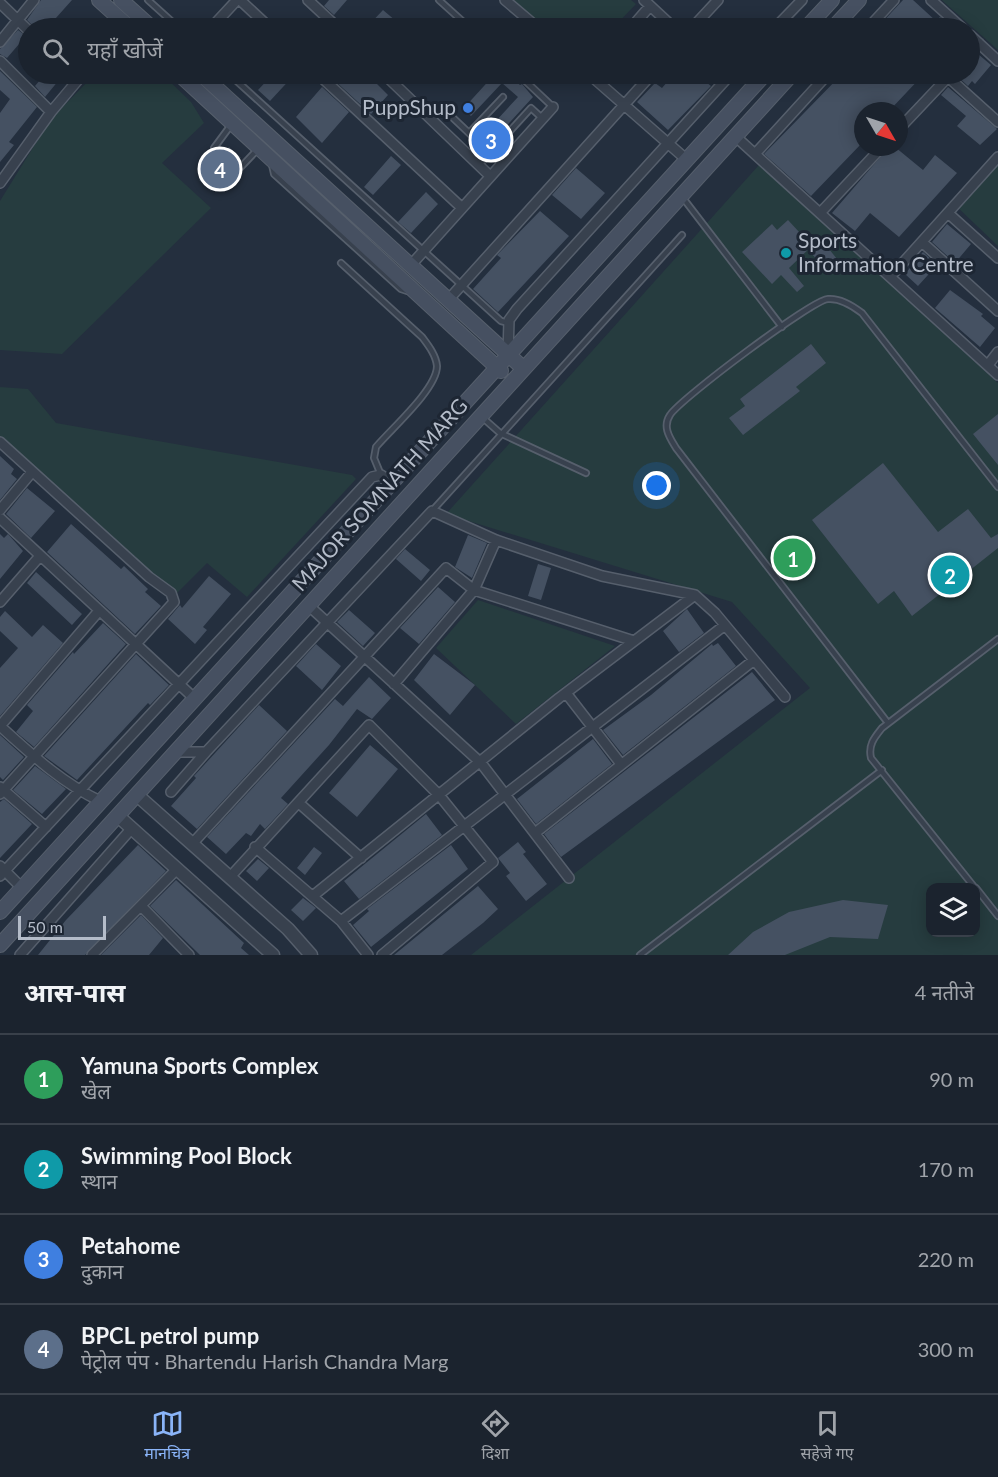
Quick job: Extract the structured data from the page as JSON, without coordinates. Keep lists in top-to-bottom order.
{
  "streets": {
    "main road": ["MAJOR SOMNATH MARG"]
  },
  "places": ["PuppShup", "Sports Information Centre"],
  "scale_bar": "50 m",
  "north": "bottom right",
  "page": {
    "search": "यहाँ खोजें",
    "pins": [
      "3",
      "4",
      "1",
      "2"
    ],
    "scale": "50 m",
    "heading": ["आस-पास", "4 नतीजे"],
    "list": [
      {
        "mark": "1",
        "name": "Yamuna Sports Complex",
        "note": "खेल",
        "value": "90 m"
      },
      {
        "mark": "2",
        "name": "Swimming Pool Block",
        "note": "स्थान",
        "value": "170 m"
      },
      {
        "mark": "3",
        "name": "Petahome",
        "note": "दुकान",
        "value": "220 m"
      },
      {
        "mark": "4",
        "name": "BPCL petrol pump",
        "note": "पेट्रोल पंप · Bhartendu Harish Chandra Marg",
        "value": "300 m"
      }
    ],
    "nav": ["मानचित्र", "दिशा", "सहेजे गए"]
  }
}
